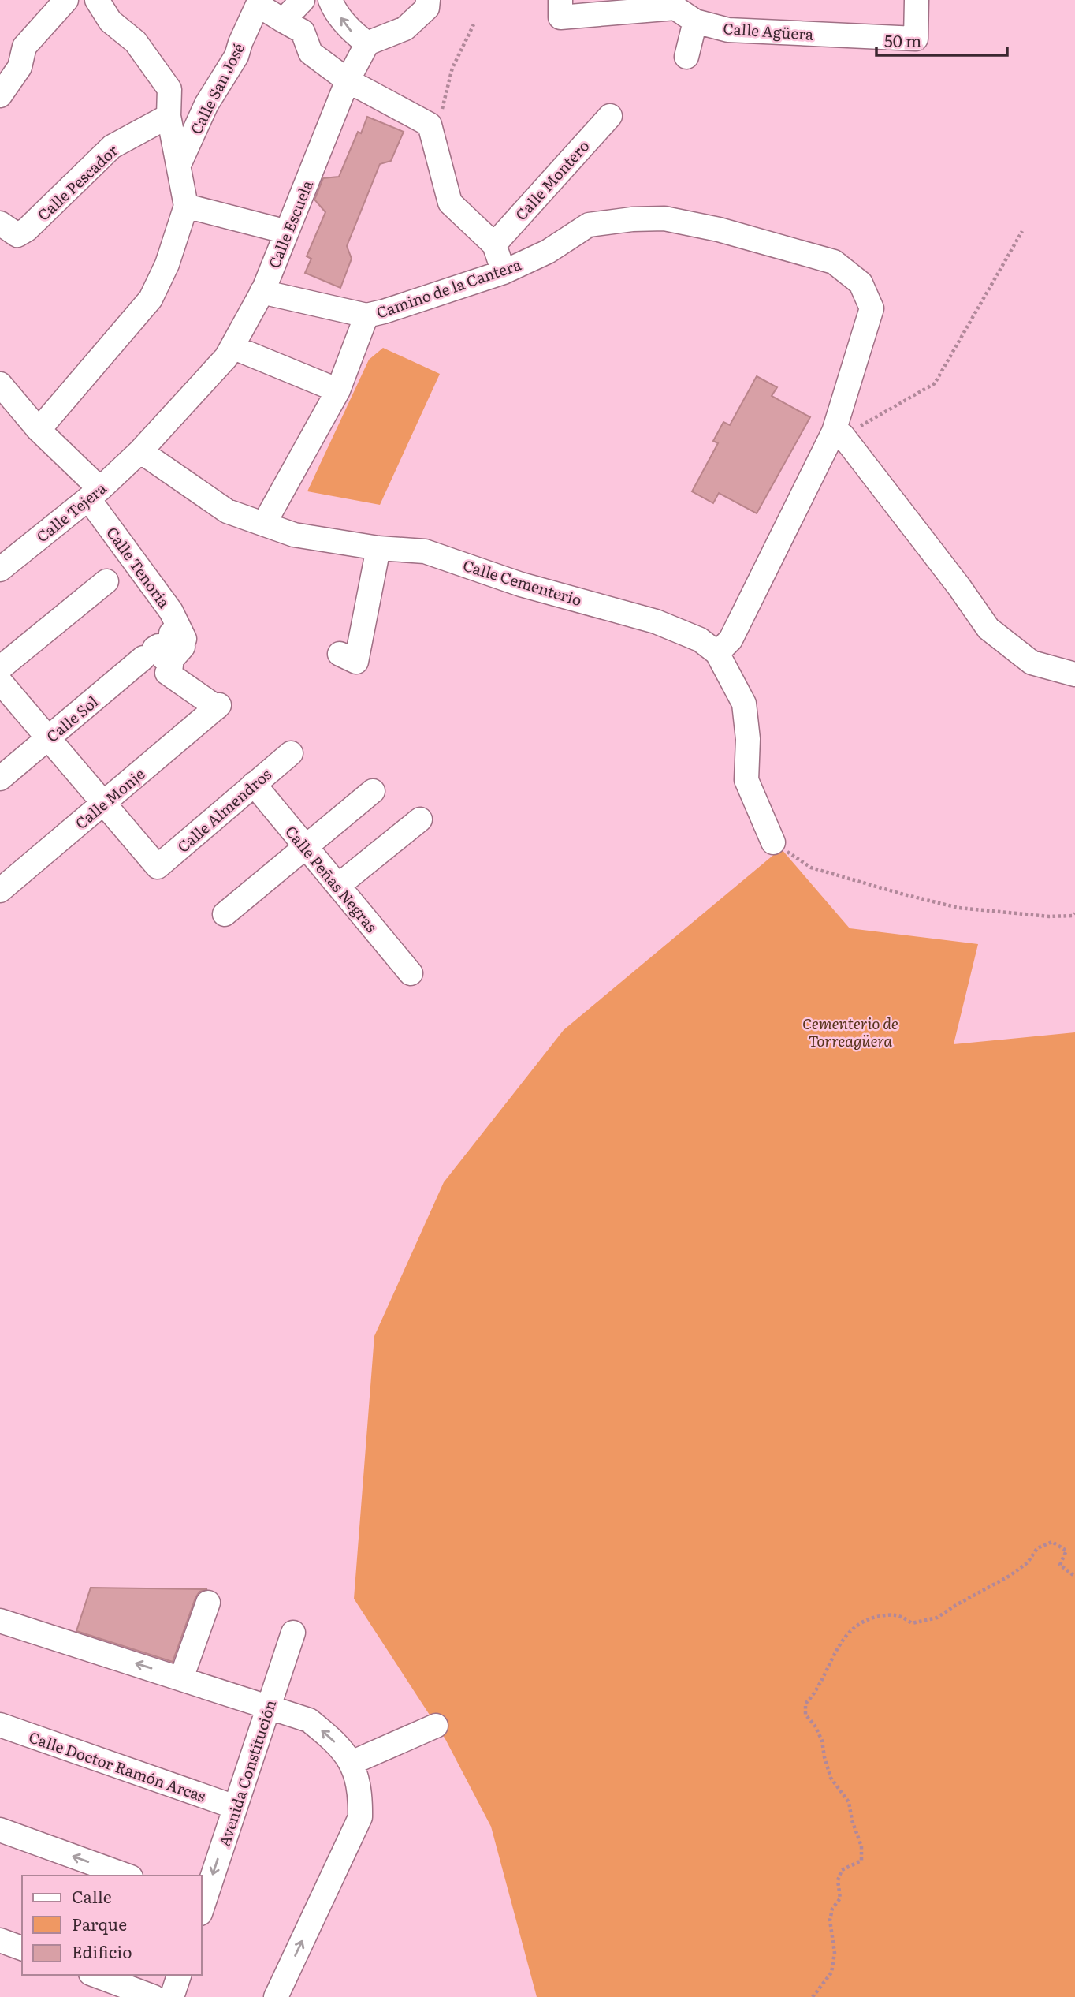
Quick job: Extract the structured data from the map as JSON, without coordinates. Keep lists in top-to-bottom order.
{
  "streets": {
    "street": [
      "Calle Agüera",
      "Calle San José",
      "Calle Montero",
      "Calle Pescador",
      "Calle Escuela",
      "Camino de la Cantera",
      "Calle Tejera",
      "Calle Tenoria",
      "Calle Cementerio",
      "Calle Sol",
      "Calle Monje",
      "Calle Almendros",
      "Calle Peñas Negras",
      "Calle Doctor Ramón Arcas",
      "Avenida Constitución"
    ]
  },
  "crossings": [
    ["Calle San José", "Calle Escuela"],
    ["Calle Escuela", "Calle Tejera"],
    ["Calle Escuela", "Calle Cementerio"],
    ["Camino de la Cantera", "Calle Cementerio"],
    ["Calle Tejera", "Calle Tenoria"],
    ["Calle Tejera", "Calle Cementerio"],
    ["Calle Tenoria", "Calle Monje"],
    ["Calle Monje", "Calle Almendros"],
    ["Calle Almendros", "Calle Peñas Negras"],
    ["Calle Doctor Ramón Arcas", "Avenida Constitución"]
  ],
  "parks": ["Cementerio de Torreagüera"],
  "legend": ["Calle", "Parque", "Edificio"],
  "scale_bar": "50 m"
}
